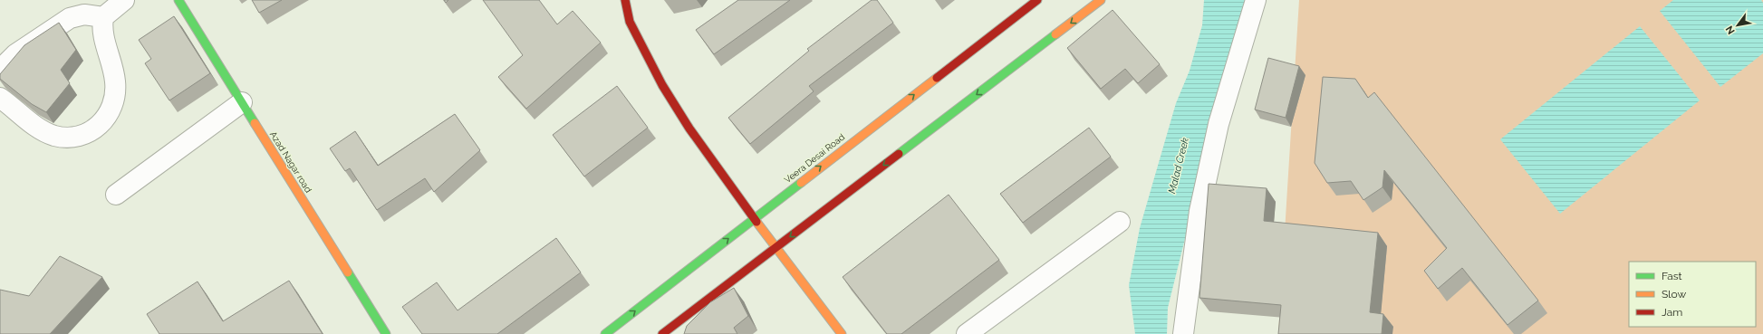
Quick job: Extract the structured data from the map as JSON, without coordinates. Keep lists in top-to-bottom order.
{
  "streets": {
    "street": ["Veera Desai Road", "Azad Nagar road"]
  },
  "water": ["Malad Creek"],
  "legend": ["Fast", "Slow", "Jam"],
  "north": "bottom left"
}
